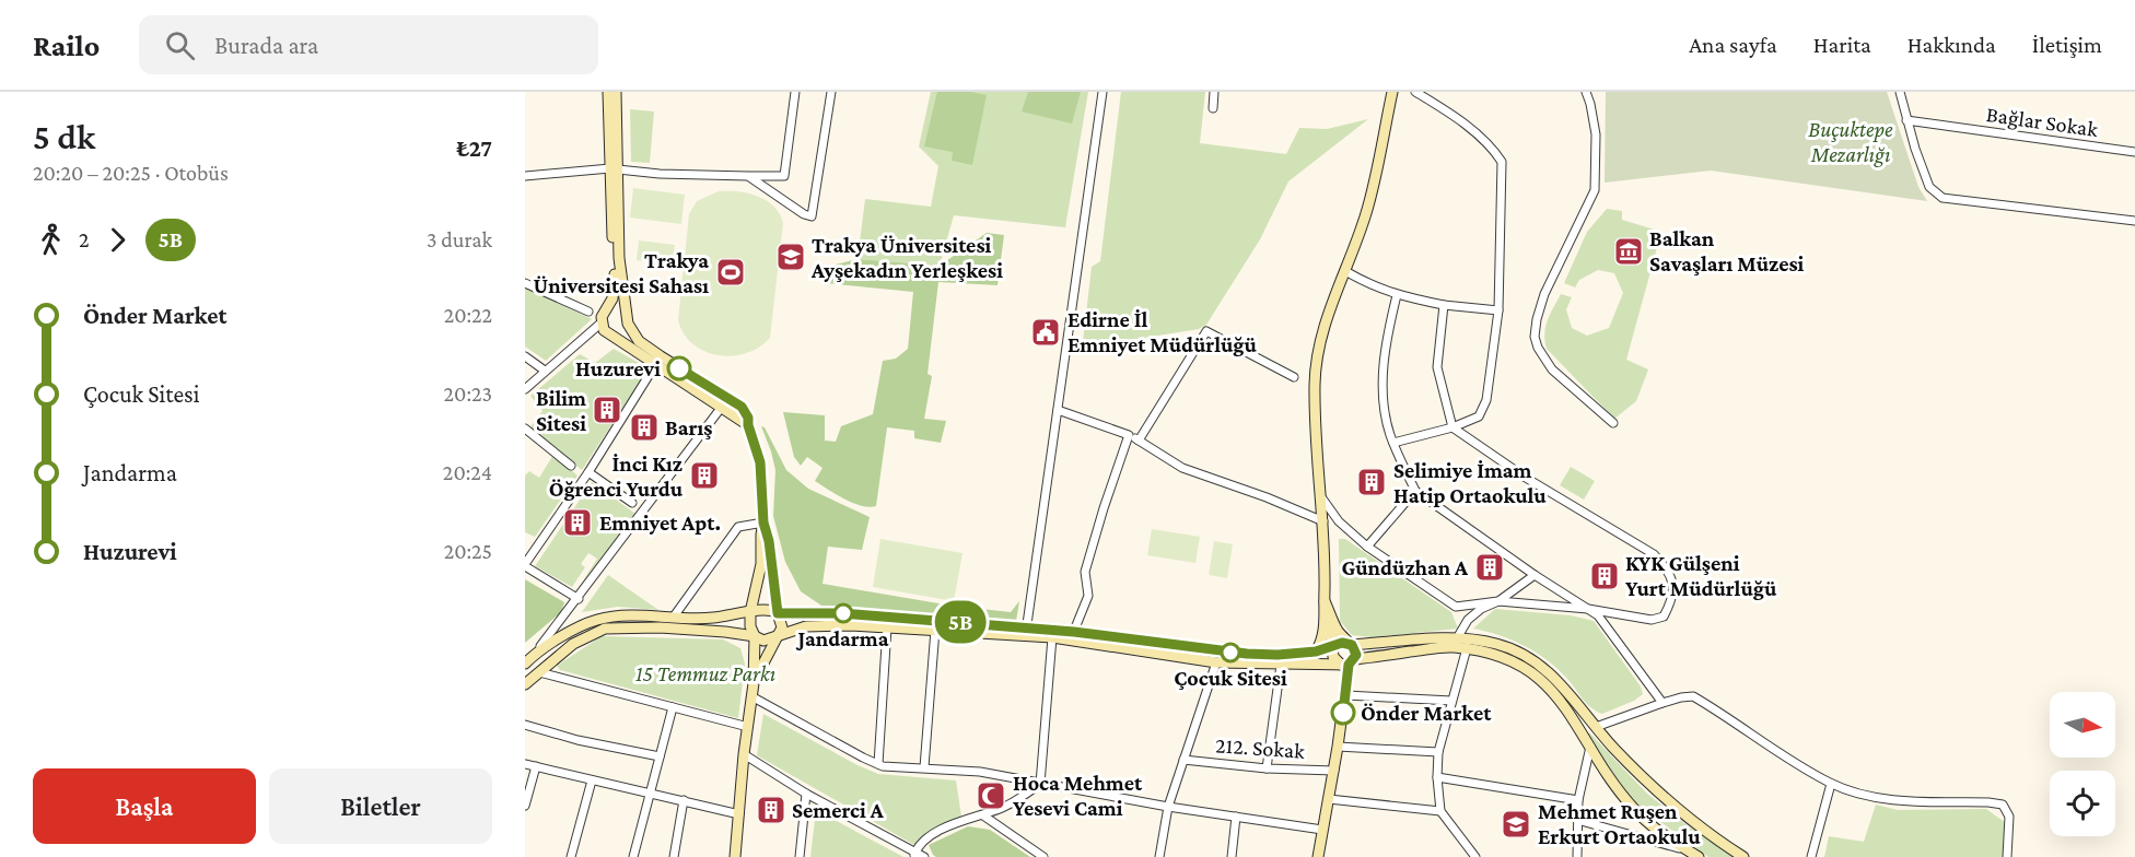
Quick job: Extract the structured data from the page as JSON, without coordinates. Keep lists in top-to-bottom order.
{
  "streets": {
    "street": ["Bağlar Sokak", "212. Sokak"]
  },
  "parks": ["Buçuktepe Mezarlığı", "15 Temmuz Parkı"],
  "places": {
    "museum": ["Balkan Savaşları Müzesi"],
    "school or university": ["Trakya Üniversitesi Ayşekadın Yerleşkesi", "Mehmet Ruşen Erkurt Ortaokulu"],
    "sports": ["Trakya Üniversitesi Sahası"],
    "public building": ["Edirne İl Emniyet Müdürlüğü"],
    "other": [
      "Huzurevi",
      "Jandarma",
      "Çocuk Sitesi",
      "Önder Market"
    ],
    "building": [
      "Bilim Sitesi",
      "Barış",
      "İnci Kız Öğrenci Yurdu",
      "Selimiye İmam Hatip Ortaokulu",
      "Emniyet Apt.",
      "Gündüzhan A",
      "KYK Gülşeni Yurt Müdürlüğü",
      "Semerci A"
    ],
    "mosque": ["Hoca Mehmet Yesevi Cami"]
  },
  "lines": ["bus line 5B"],
  "north": "right",
  "page": {
    "header": "Railo",
    "search": "Burada ara",
    "nav": [
      "Ana sayfa",
      "Harita",
      "Hakkında",
      "İletişim"
    ],
    "heading": ["5 dk", "20:20 – 20:25 · Otobüs", "₺27"],
    "on_map": "5B",
    "legs": ["2", "5B", "3 durak"],
    "list": [
      {
        "name": "Önder Market",
        "value": "20:22"
      },
      {
        "name": "Çocuk Sitesi",
        "value": "20:23"
      },
      {
        "name": "Jandarma",
        "value": "20:24"
      },
      {
        "name": "Huzurevi",
        "value": "20:25"
      }
    ],
    "buttons": ["Başla", "Biletler"]
  }
}
